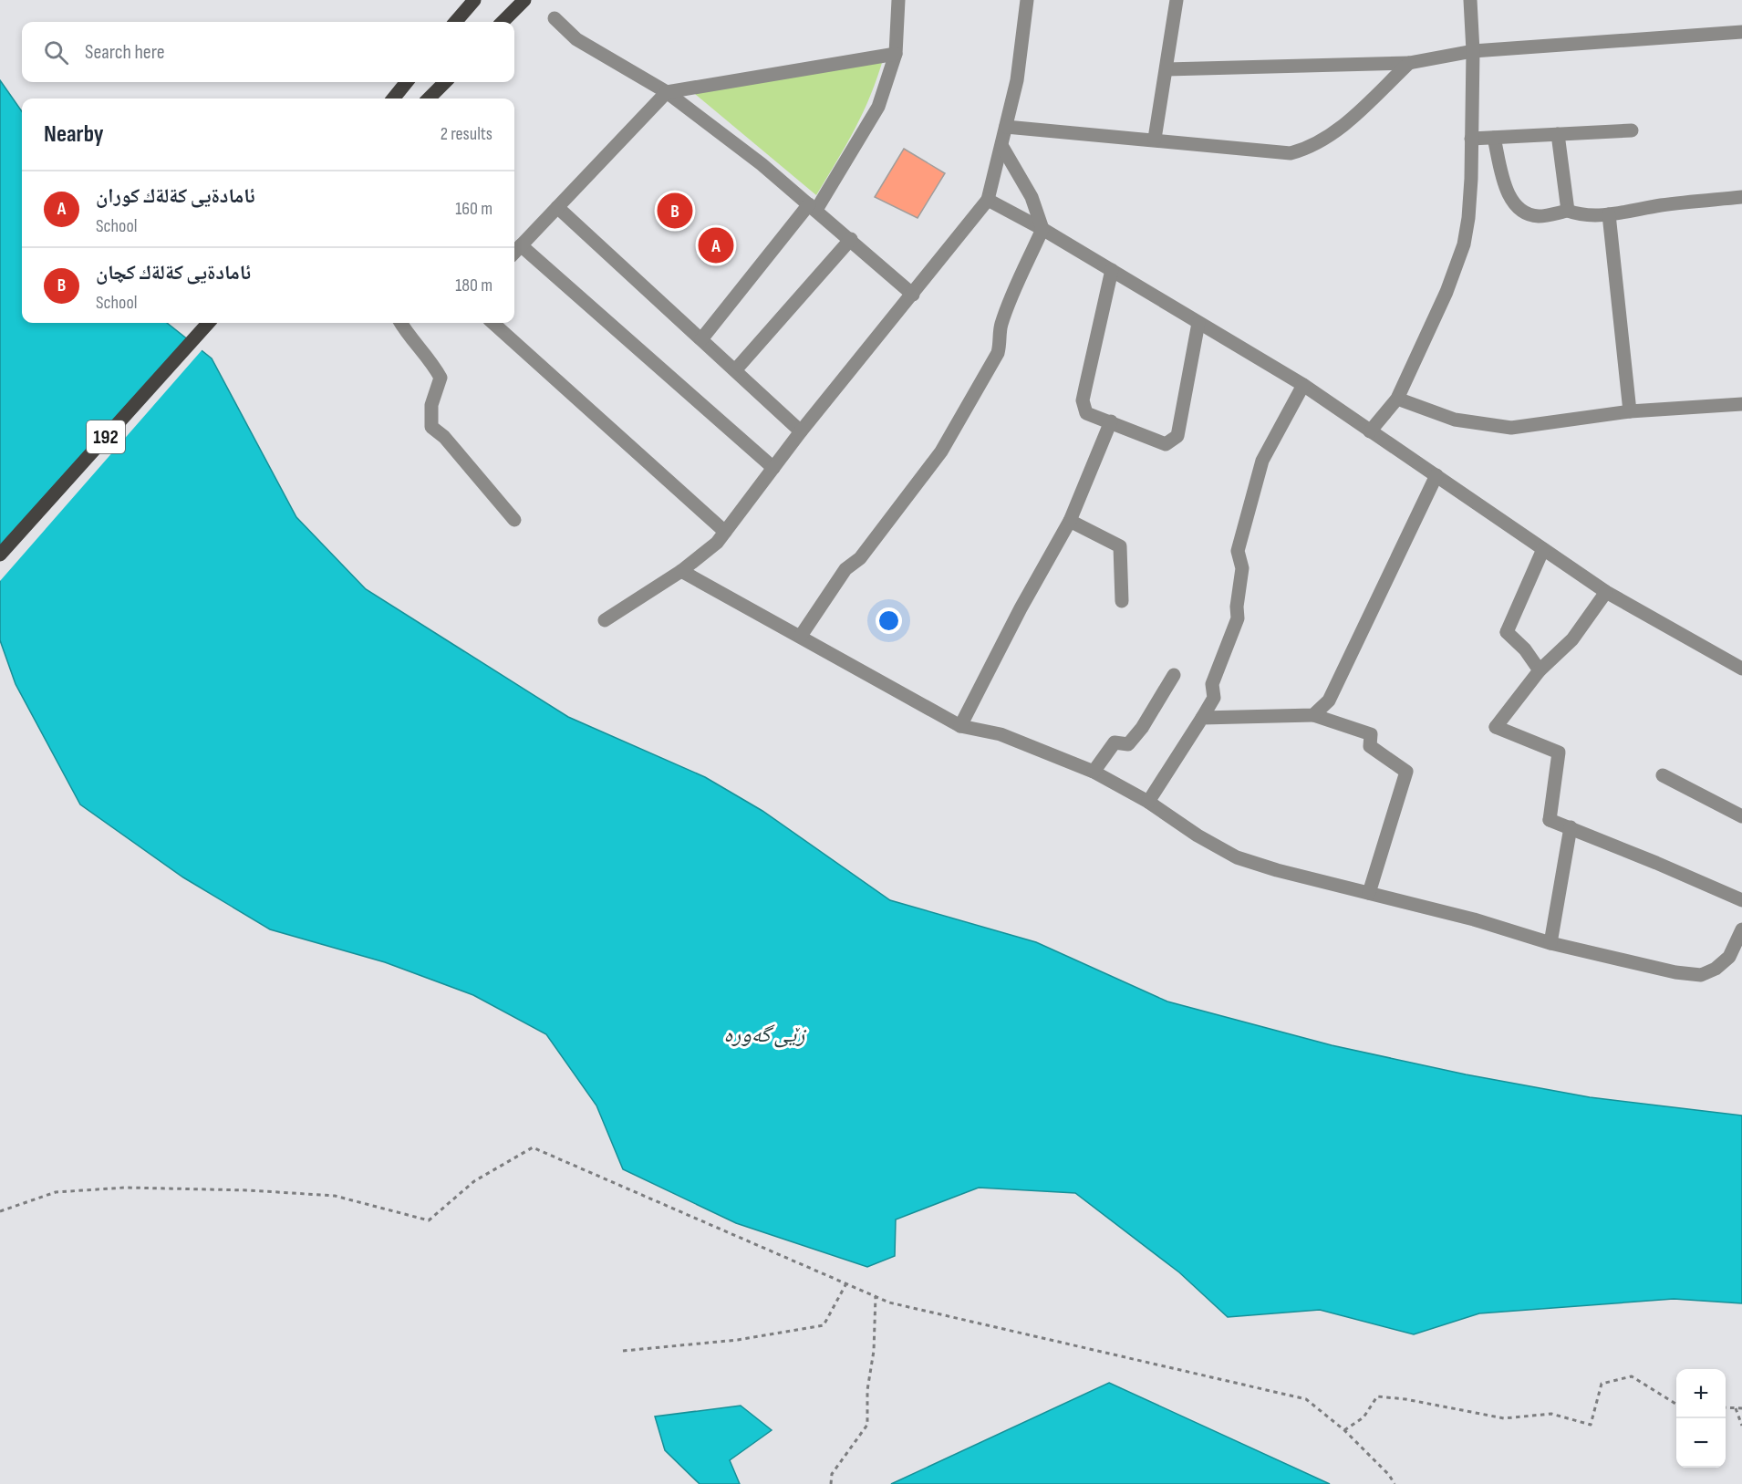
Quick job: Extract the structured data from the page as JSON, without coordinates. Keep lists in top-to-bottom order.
{
  "streets": {
    "main road": ["192"]
  },
  "water": ["زێی گەورە"],
  "page": {
    "search": "Search here",
    "heading": ["Nearby", "2 results"],
    "list": [
      {
        "mark": "A",
        "name": "ئامادةيى كةلةك كوران",
        "note": "School",
        "value": "160 m"
      },
      {
        "mark": "B",
        "name": "ئامادةيى كةلةك كچان",
        "note": "School",
        "value": "180 m"
      }
    ],
    "pins": ["B", "A"],
    "map_buttons": ["+", "−"]
  }
}
